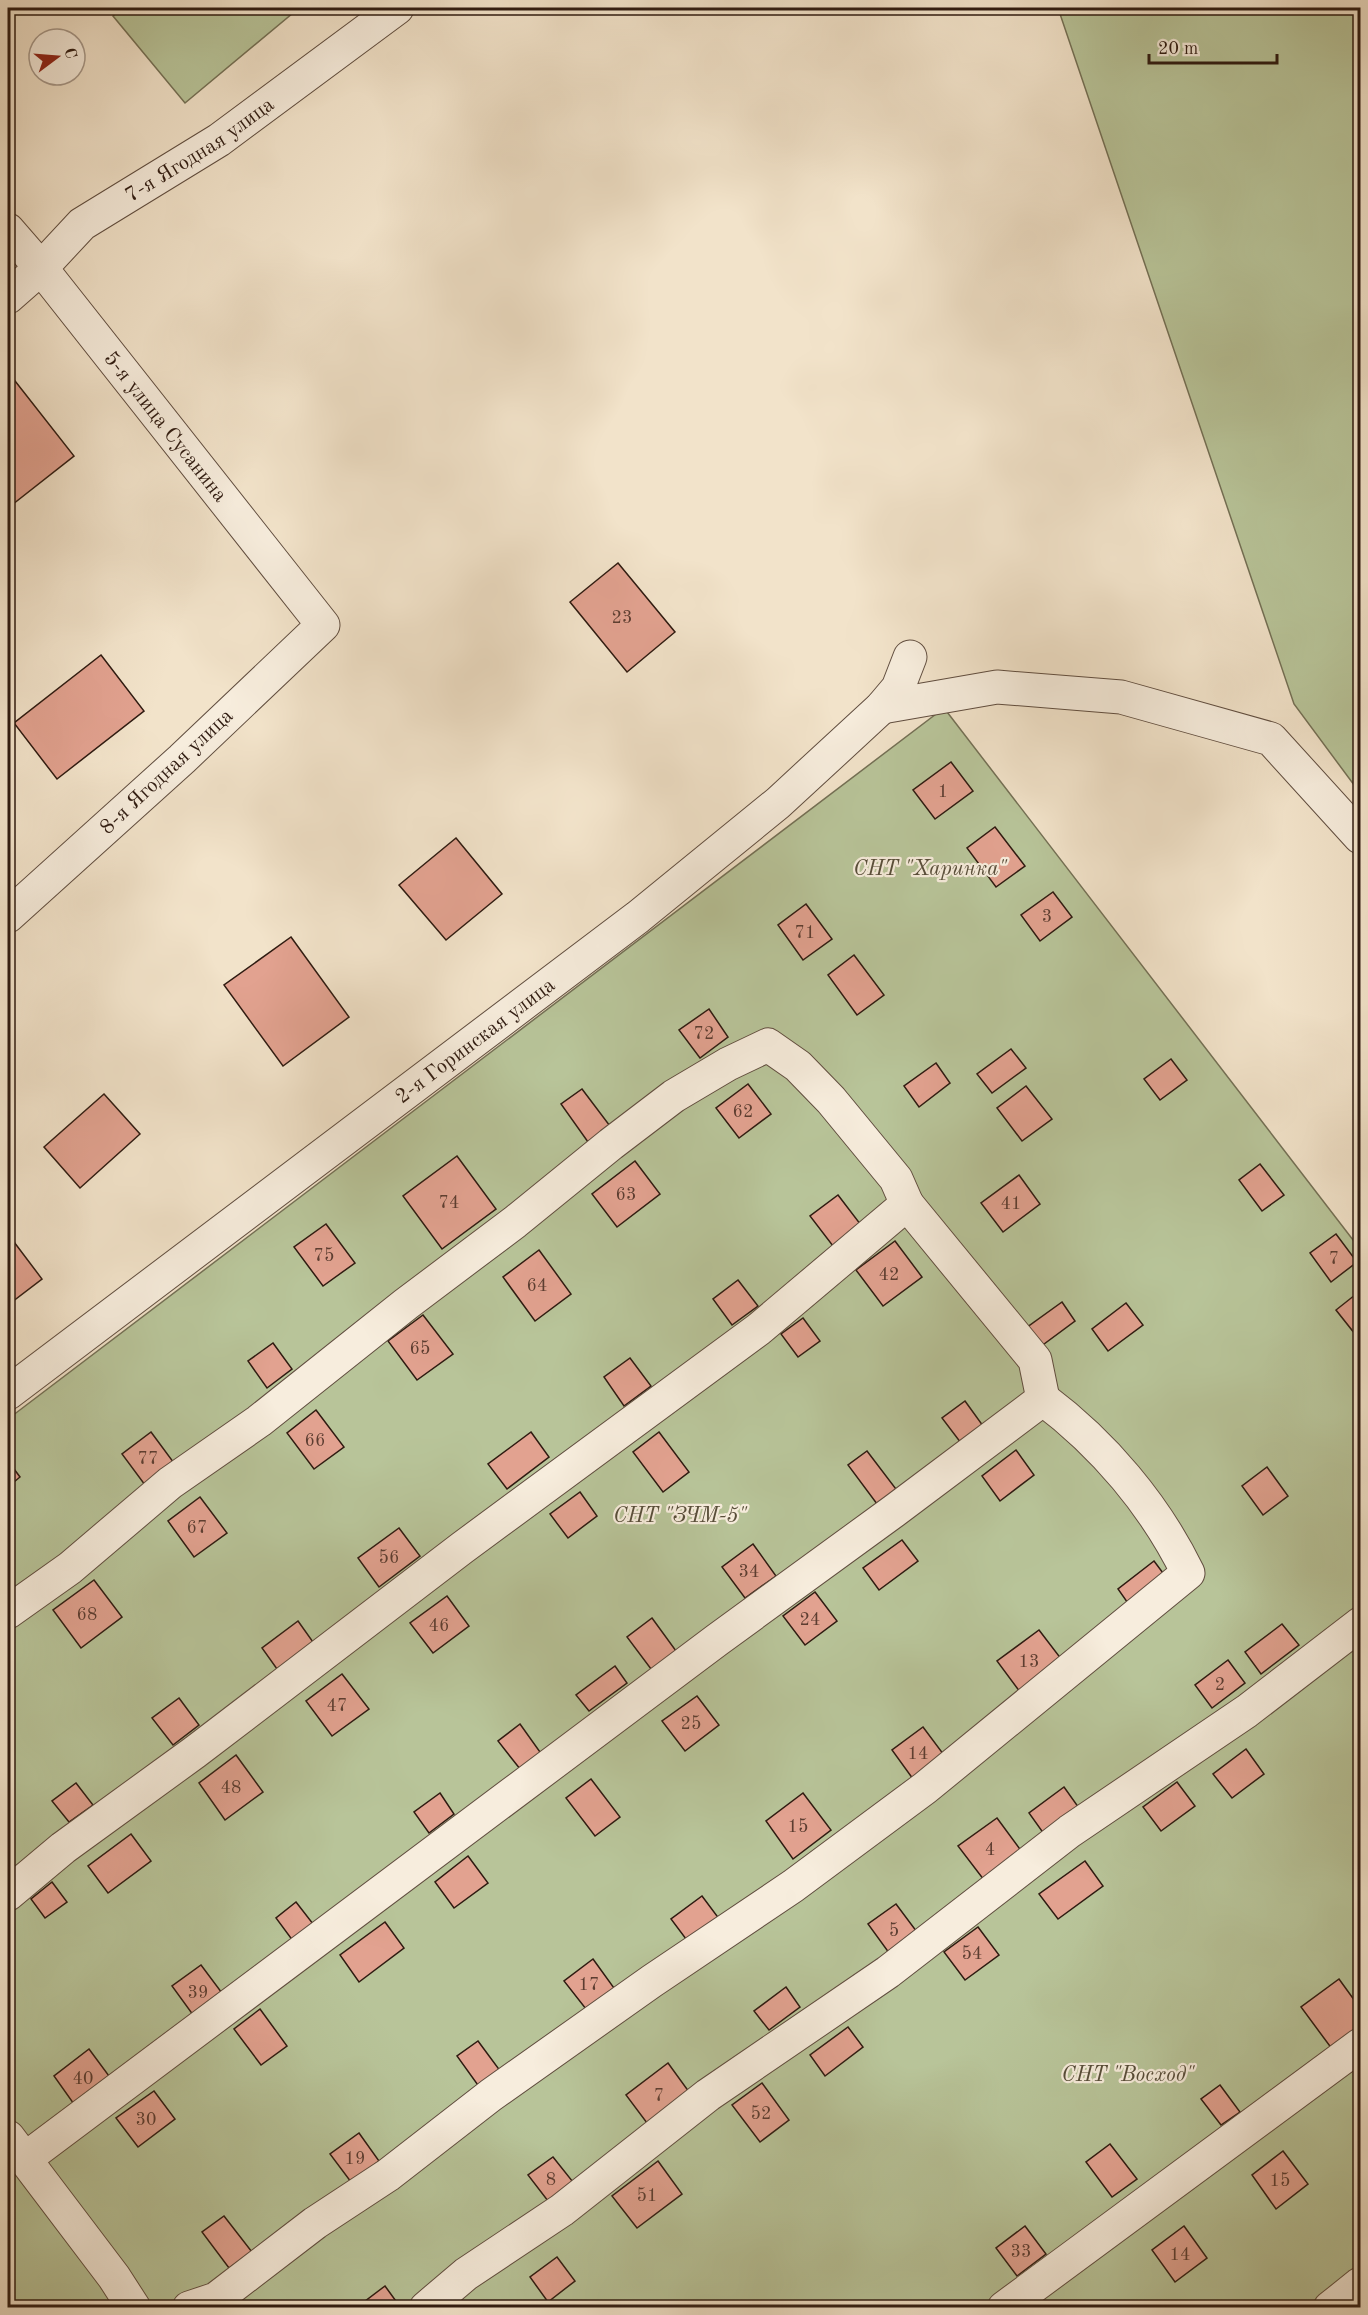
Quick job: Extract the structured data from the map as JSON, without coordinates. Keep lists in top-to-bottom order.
{
  "streets": {
    "street": [
      "7-я Ягодная улица",
      "5-я улица Сусанина",
      "8-я Ягодная улица",
      "2-я Горинская улица"
    ]
  },
  "crossings": [
    ["7-я Ягодная улица", "5-я улица Сусанина"],
    ["5-я улица Сусанина", "8-я Ягодная улица"]
  ],
  "parks": ["СНТ \"Харинка\"", "СНТ \"ЗЧМ-5\"", "СНТ \"Восход\""],
  "house_numbers": [
    "23",
    "1",
    "3",
    "71",
    "72",
    "62",
    "63",
    "74",
    "41",
    "75",
    "7",
    "42",
    "64",
    "65",
    "66",
    "77",
    "67",
    "56",
    "34",
    "68",
    "24",
    "46",
    "13",
    "2",
    "47",
    "25",
    "14",
    "48",
    "15",
    "4",
    "5",
    "54",
    "17",
    "39",
    "40",
    "7",
    "52",
    "30",
    "19",
    "8",
    "15",
    "51",
    "33",
    "14"
  ],
  "scale_bar": "20 m",
  "north": "right"
}
